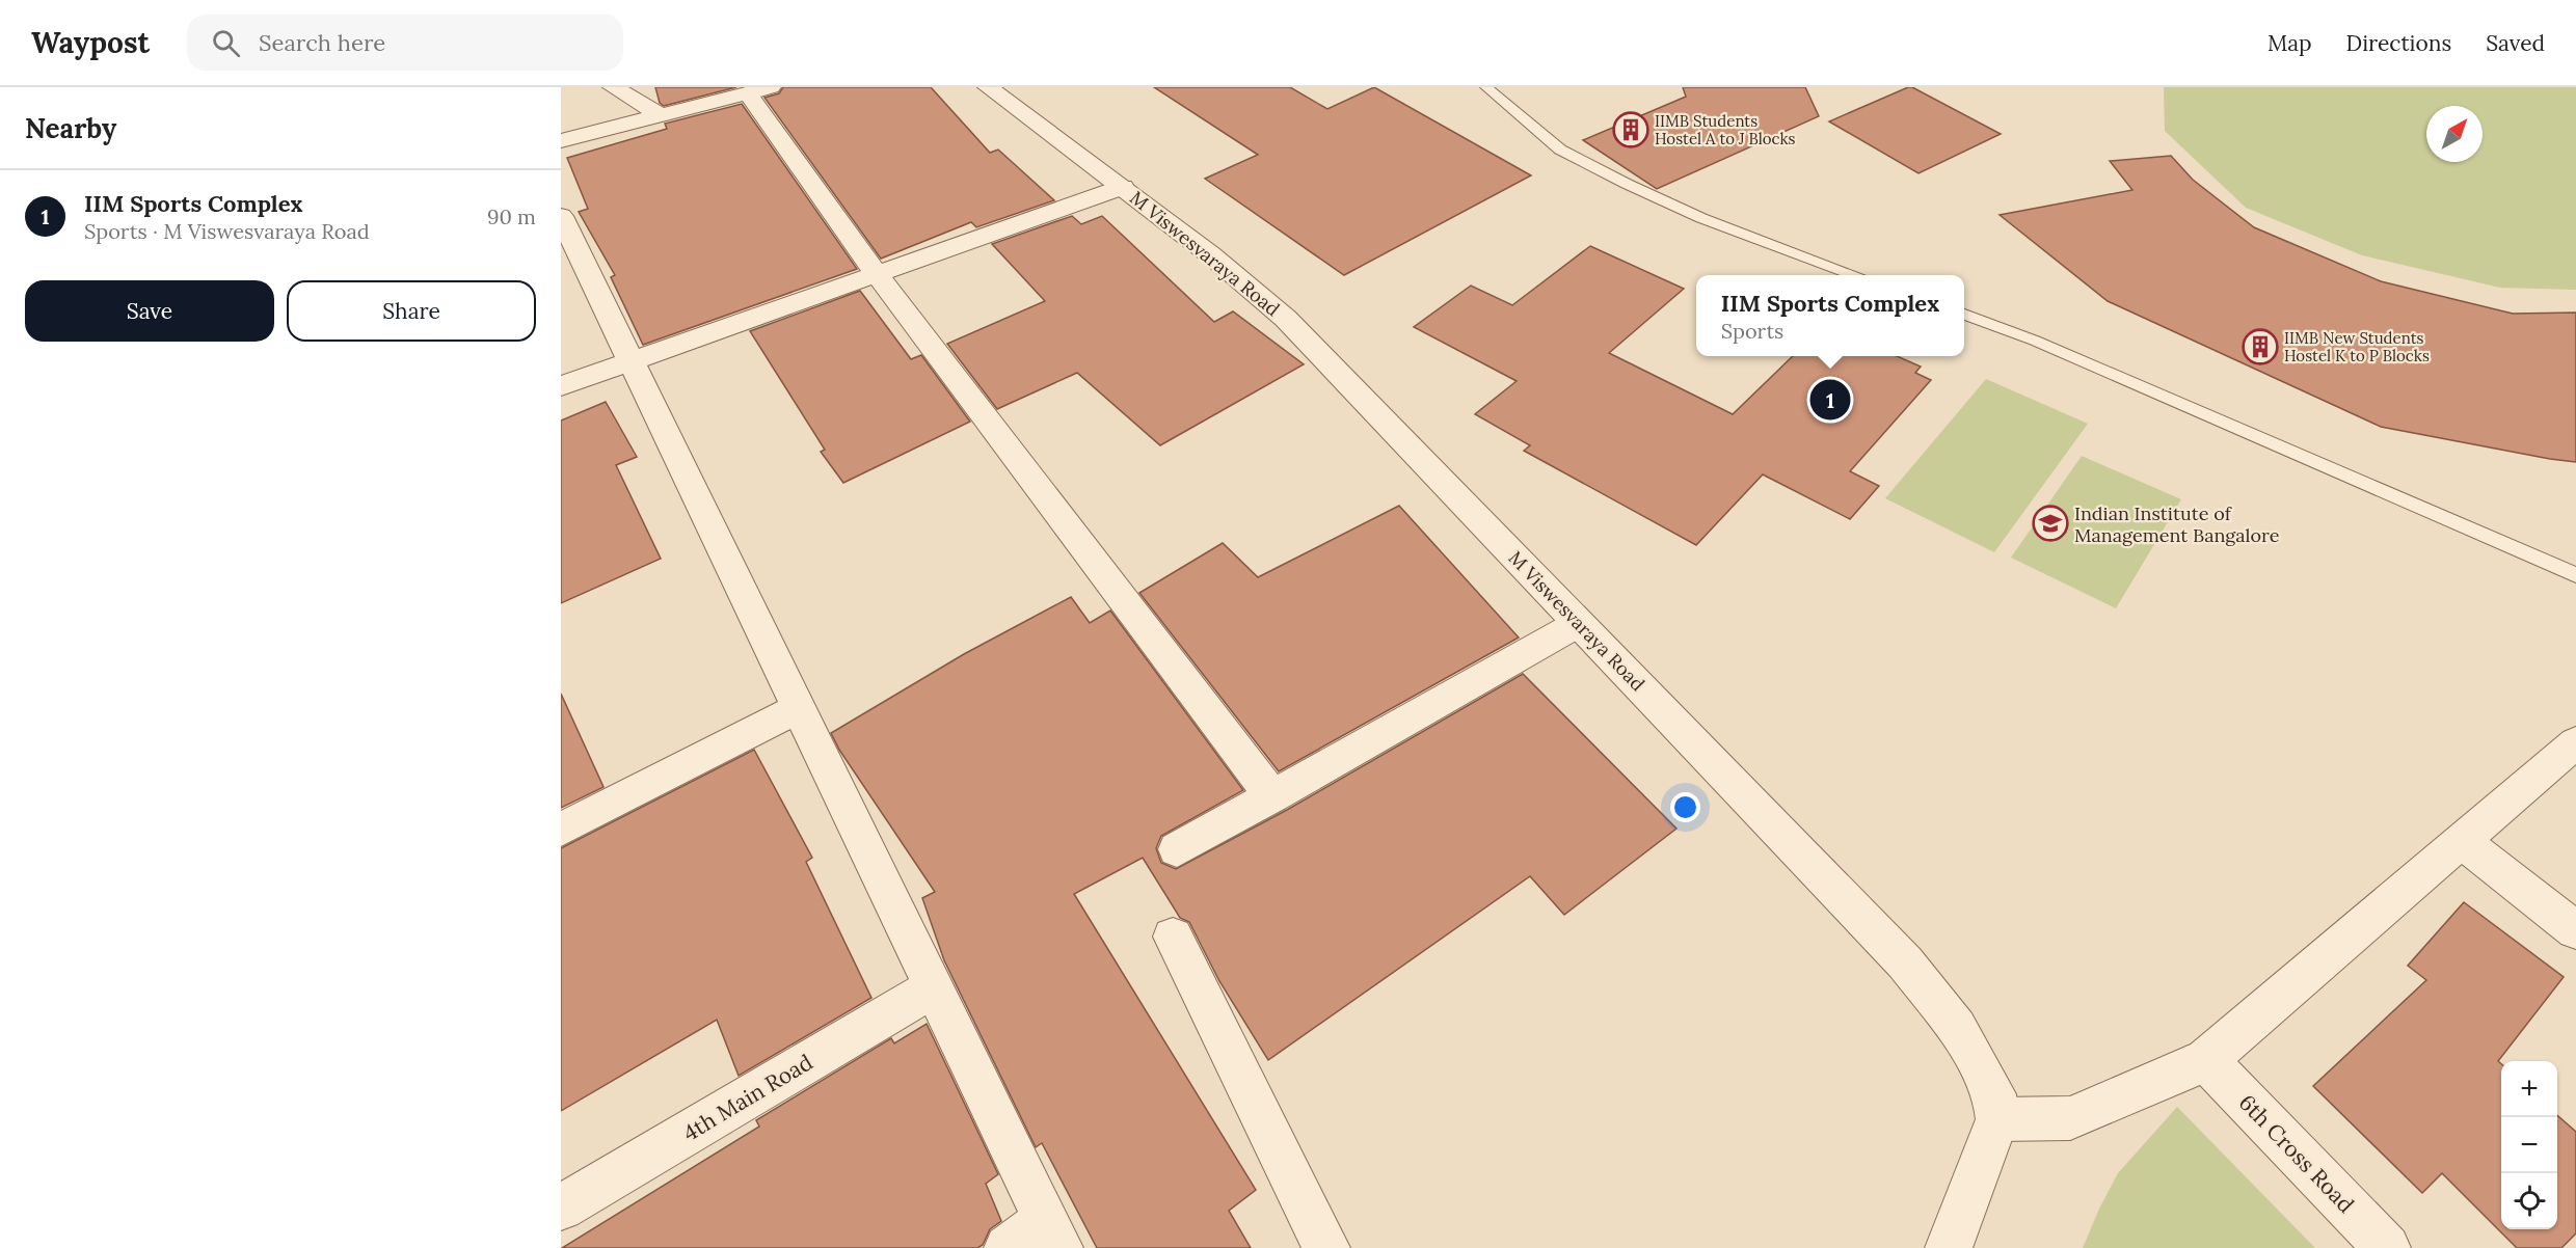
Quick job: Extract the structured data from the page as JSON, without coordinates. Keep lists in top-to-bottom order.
{
  "streets": {
    "street": ["M Viswesvaraya Road", "4th Main Road", "6th Cross Road"]
  },
  "places": {
    "building": ["IIMB Students Hostel A to J Blocks", "IIMB New Students Hostel K to P Blocks"],
    "school or university": ["Indian Institute of Management Bangalore"]
  },
  "north": "top right",
  "page": {
    "header": "Waypost",
    "search": "Search here",
    "nav": ["Map", "Directions", "Saved"],
    "heading": "Nearby",
    "list": [
      {
        "mark": "1",
        "name": "IIM Sports Complex",
        "note": "Sports · M Viswesvaraya Road",
        "value": "90 m"
      }
    ],
    "buttons": ["Save", "Share"],
    "popup": ["IIM Sports Complex", "Sports"],
    "pins": "1",
    "map_buttons": ["+", "−"]
  }
}
